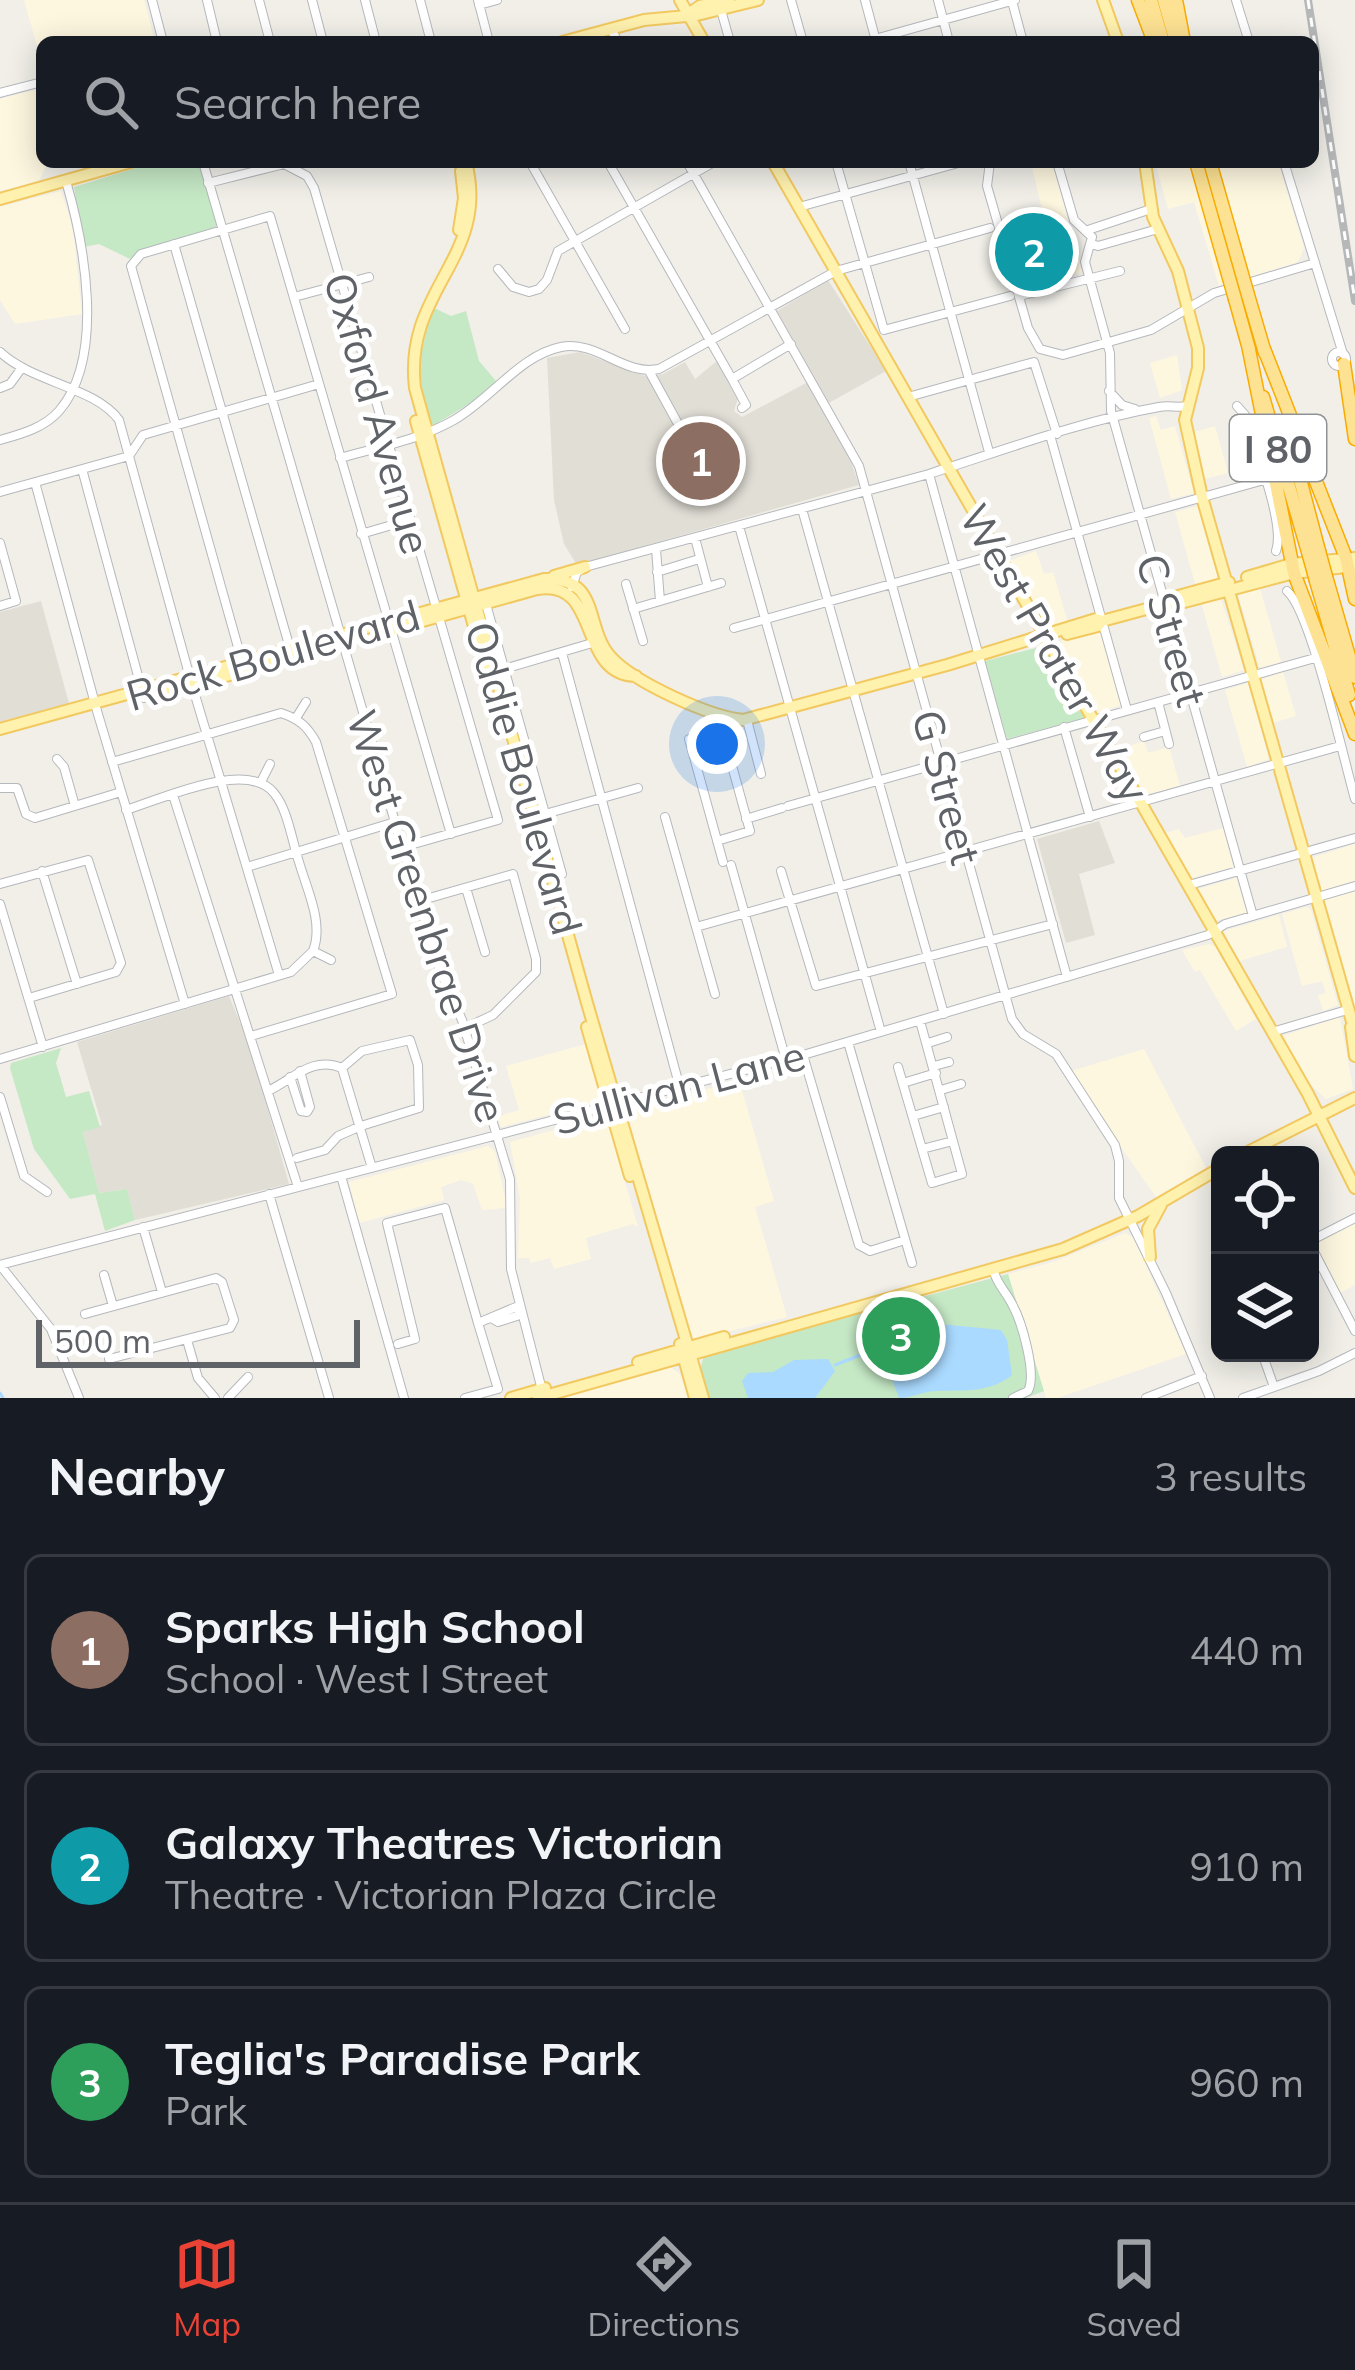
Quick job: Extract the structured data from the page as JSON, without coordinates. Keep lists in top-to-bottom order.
{
  "streets": {
    "highway": ["I 80"],
    "main road": ["West Prater Way", "Rock Boulevard", "Oddie Boulevard"],
    "street": [
      "Oxford Avenue",
      "C Street",
      "G Street",
      "West Greenbrae Drive",
      "Sullivan Lane"
    ]
  },
  "crossings": [
    ["Oxford Avenue", "Rock Boulevard"],
    ["Oxford Avenue", "West Greenbrae Drive"],
    ["C Street", "Sullivan Lane"],
    ["West Prater Way", "Sullivan Lane"],
    ["Rock Boulevard", "Oddie Boulevard"],
    ["Rock Boulevard", "West Greenbrae Drive"],
    ["Oddie Boulevard", "Sullivan Lane"],
    ["G Street", "Sullivan Lane"],
    ["West Greenbrae Drive", "Sullivan Lane"]
  ],
  "scale_bar": "500 m",
  "page": {
    "search": "Search here",
    "pins": ["2", "1", "3"],
    "scale": "500 m",
    "heading": ["Nearby", "3 results"],
    "list": [
      {
        "mark": "1",
        "name": "Sparks High School",
        "note": "School · West I Street",
        "value": "440 m"
      },
      {
        "mark": "2",
        "name": "Galaxy Theatres Victorian",
        "note": "Theatre · Victorian Plaza Circle",
        "value": "910 m"
      },
      {
        "mark": "3",
        "name": "Teglia's Paradise Park",
        "note": "Park",
        "value": "960 m"
      }
    ],
    "nav": ["Map", "Directions", "Saved"]
  }
}
